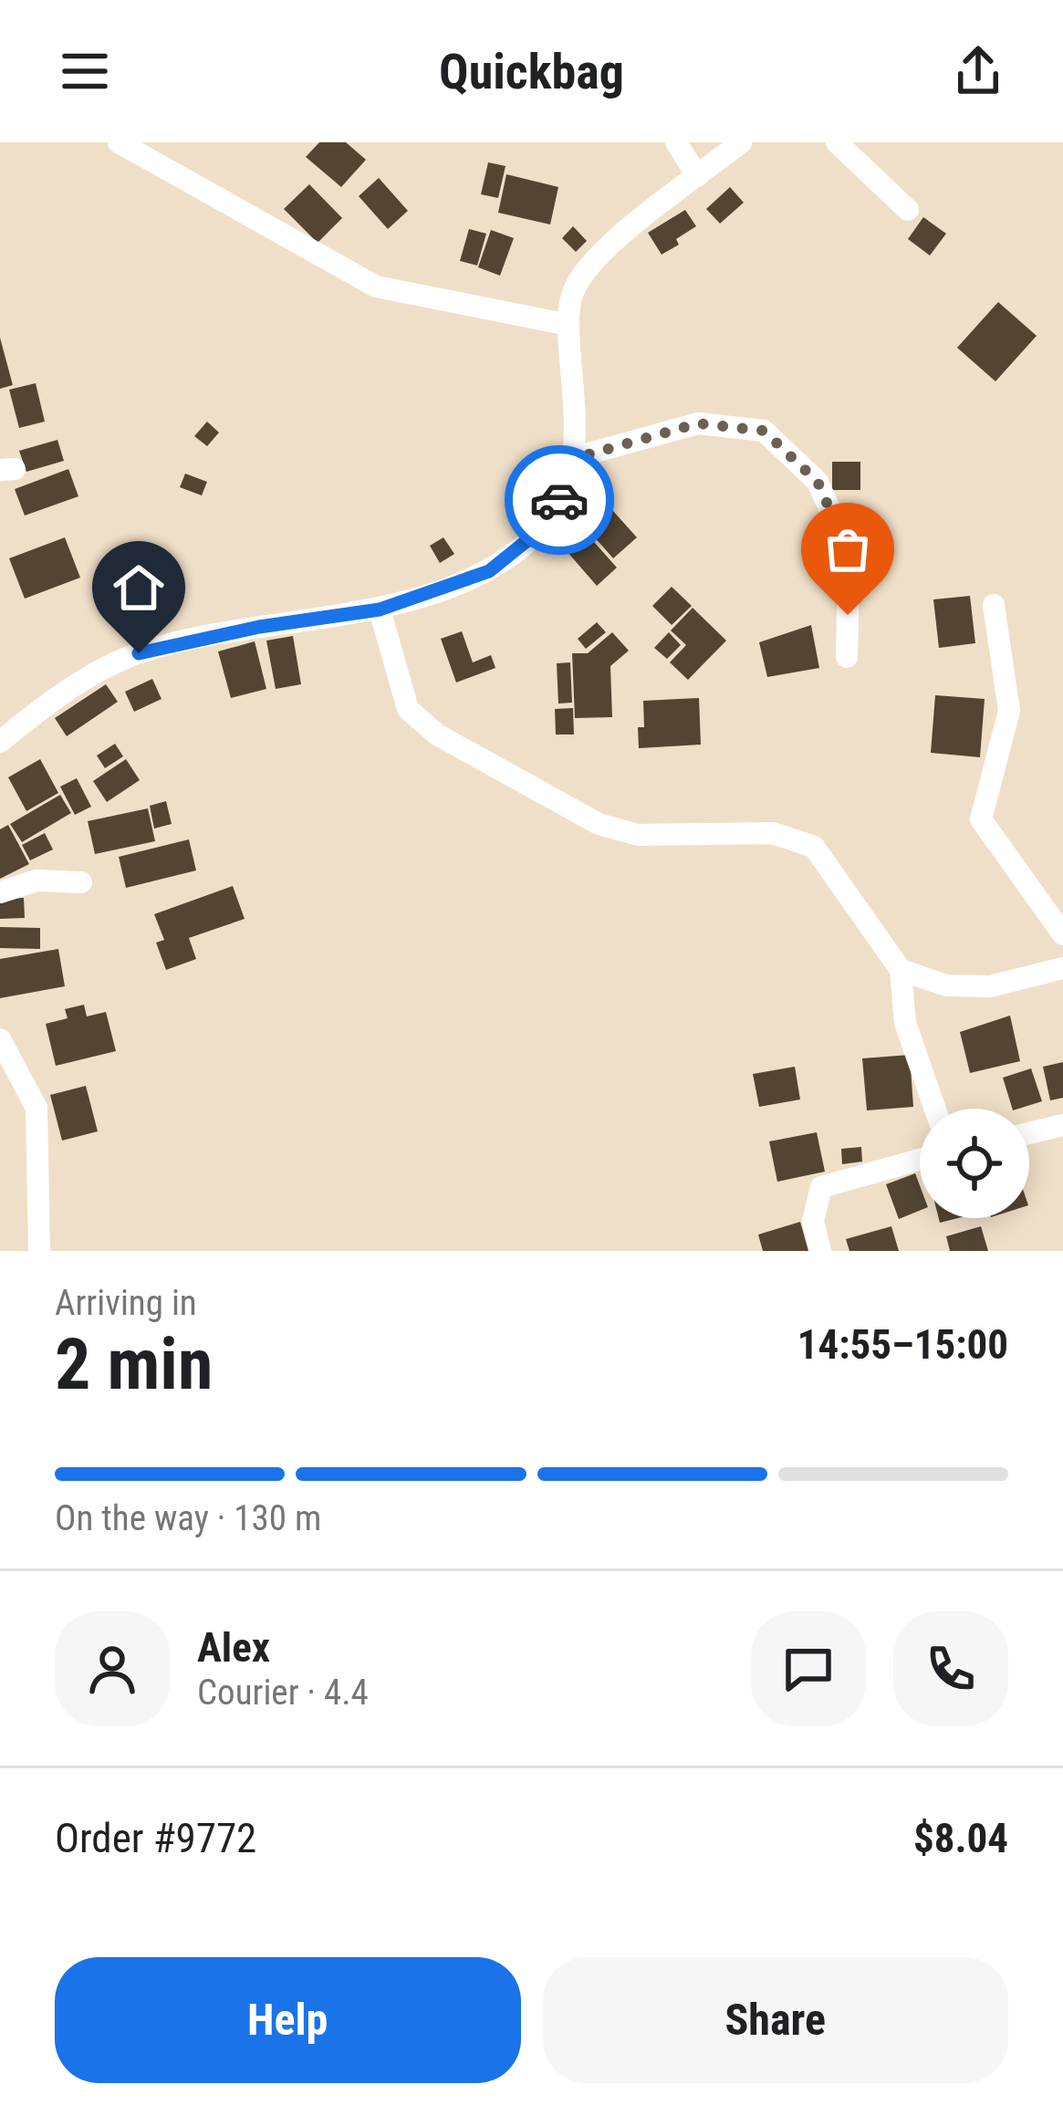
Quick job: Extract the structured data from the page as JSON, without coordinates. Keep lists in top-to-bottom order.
{
  "page": {
    "header": "Quickbag",
    "heading": ["2 min", "Arriving in", "14:55–15:00"],
    "panel": [
      "Alex",
      "Courier · 4.4",
      "Order #9772",
      "$8.04"
    ],
    "bar": "On the way · 130 m",
    "buttons": ["Help", "Share"]
  }
}
